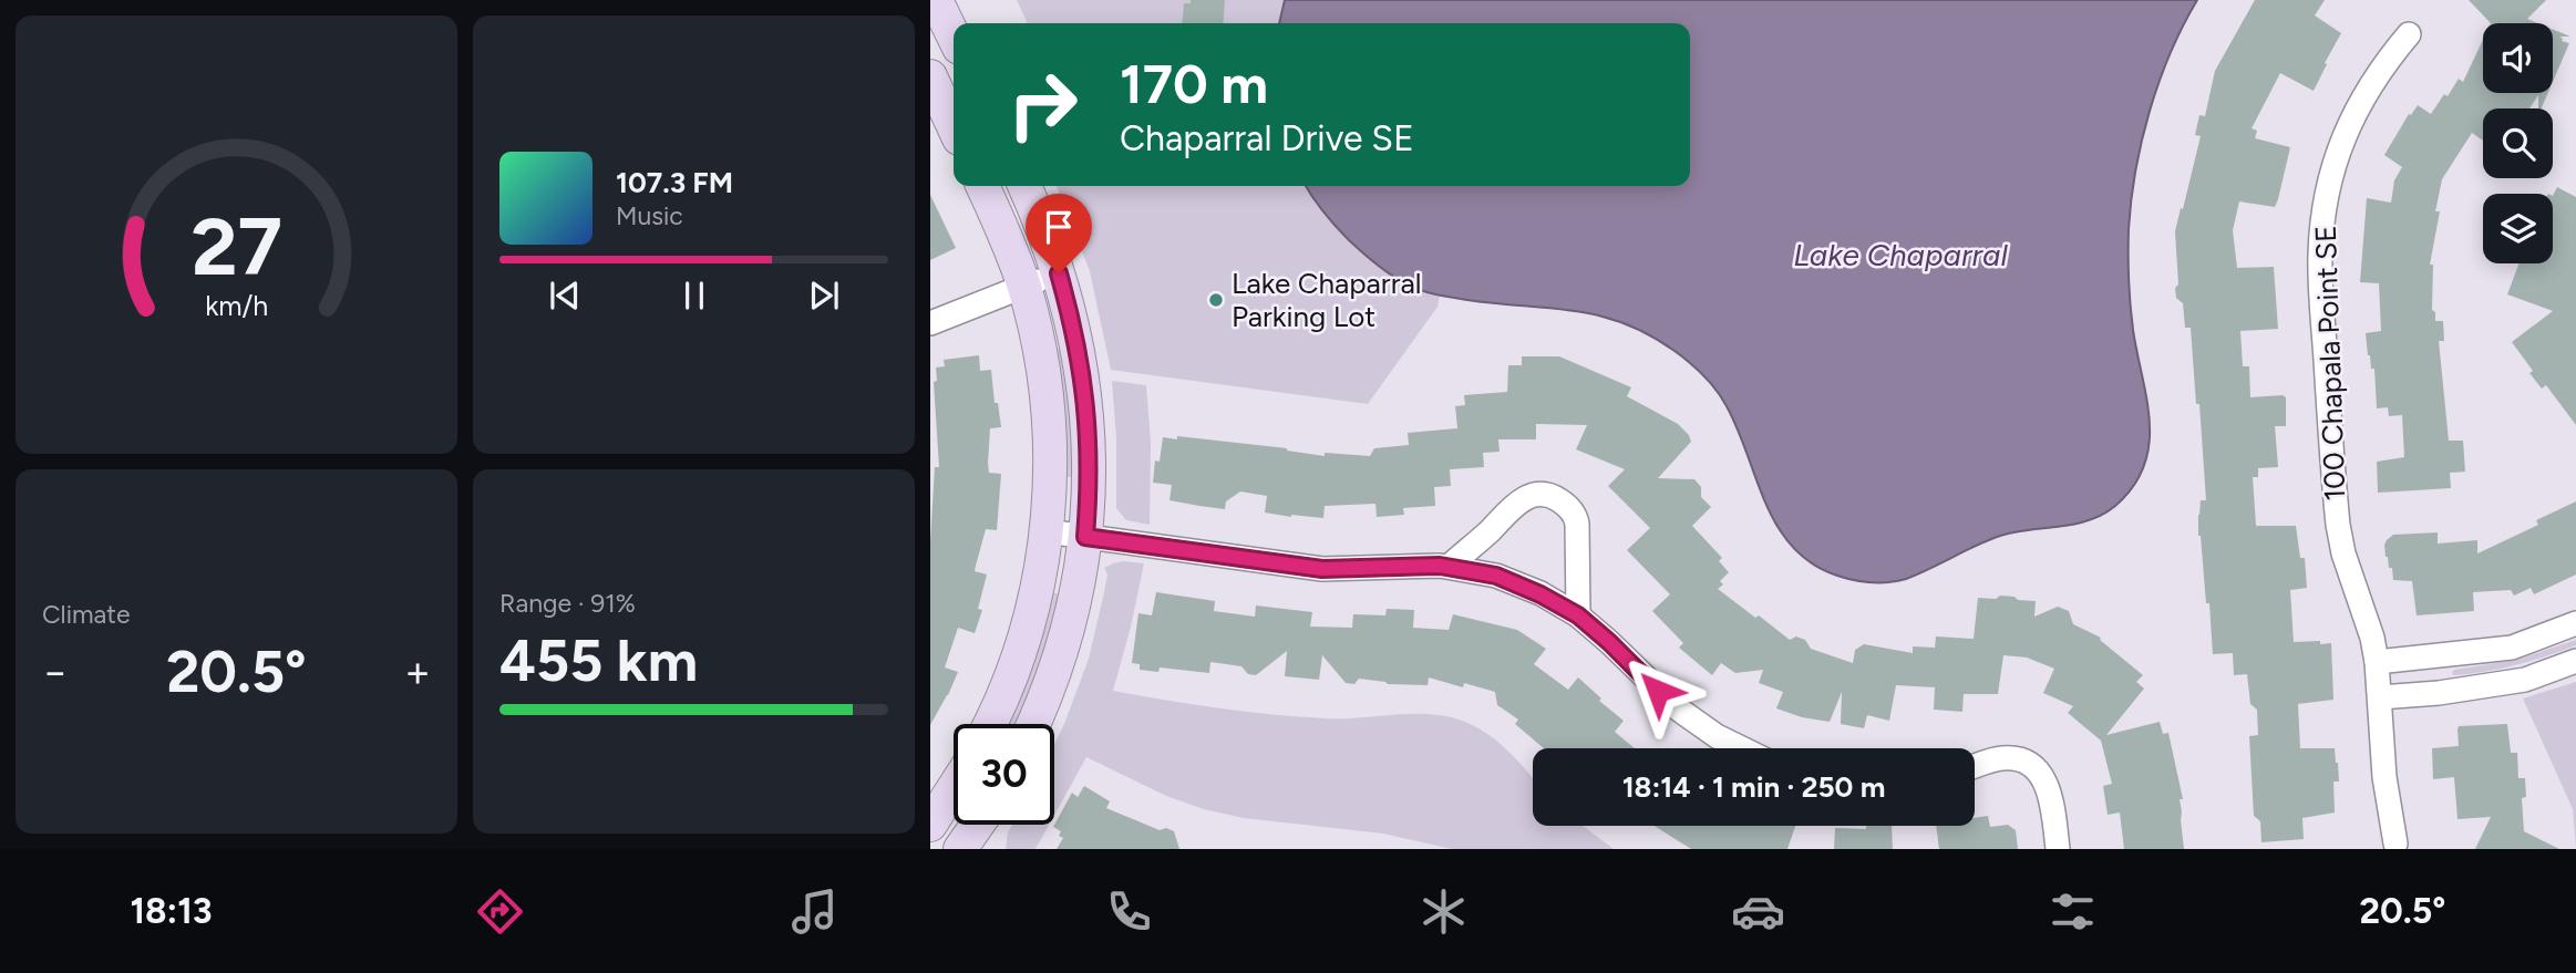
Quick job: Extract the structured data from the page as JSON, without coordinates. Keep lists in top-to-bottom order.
{
  "streets": {
    "street": ["100 Chapala Point SE"]
  },
  "water": ["Lake Chaparral"],
  "places": ["Lake Chaparral Parking Lot"],
  "page": {
    "turn": ["170 m", "Chaparral Drive SE"],
    "song": ["107.3 FM", "Music"],
    "tile": [
      "Climate",
      ["Range · 91%", "455 km"]
    ],
    "heat": ["−", "20.5°", "+"],
    "limit": "30",
    "trip": "18:14 · 1 min · 250 m",
    "tabs": ["18:13", "20.5°"],
    "gauge": ["27", "km/h"]
  }
}
